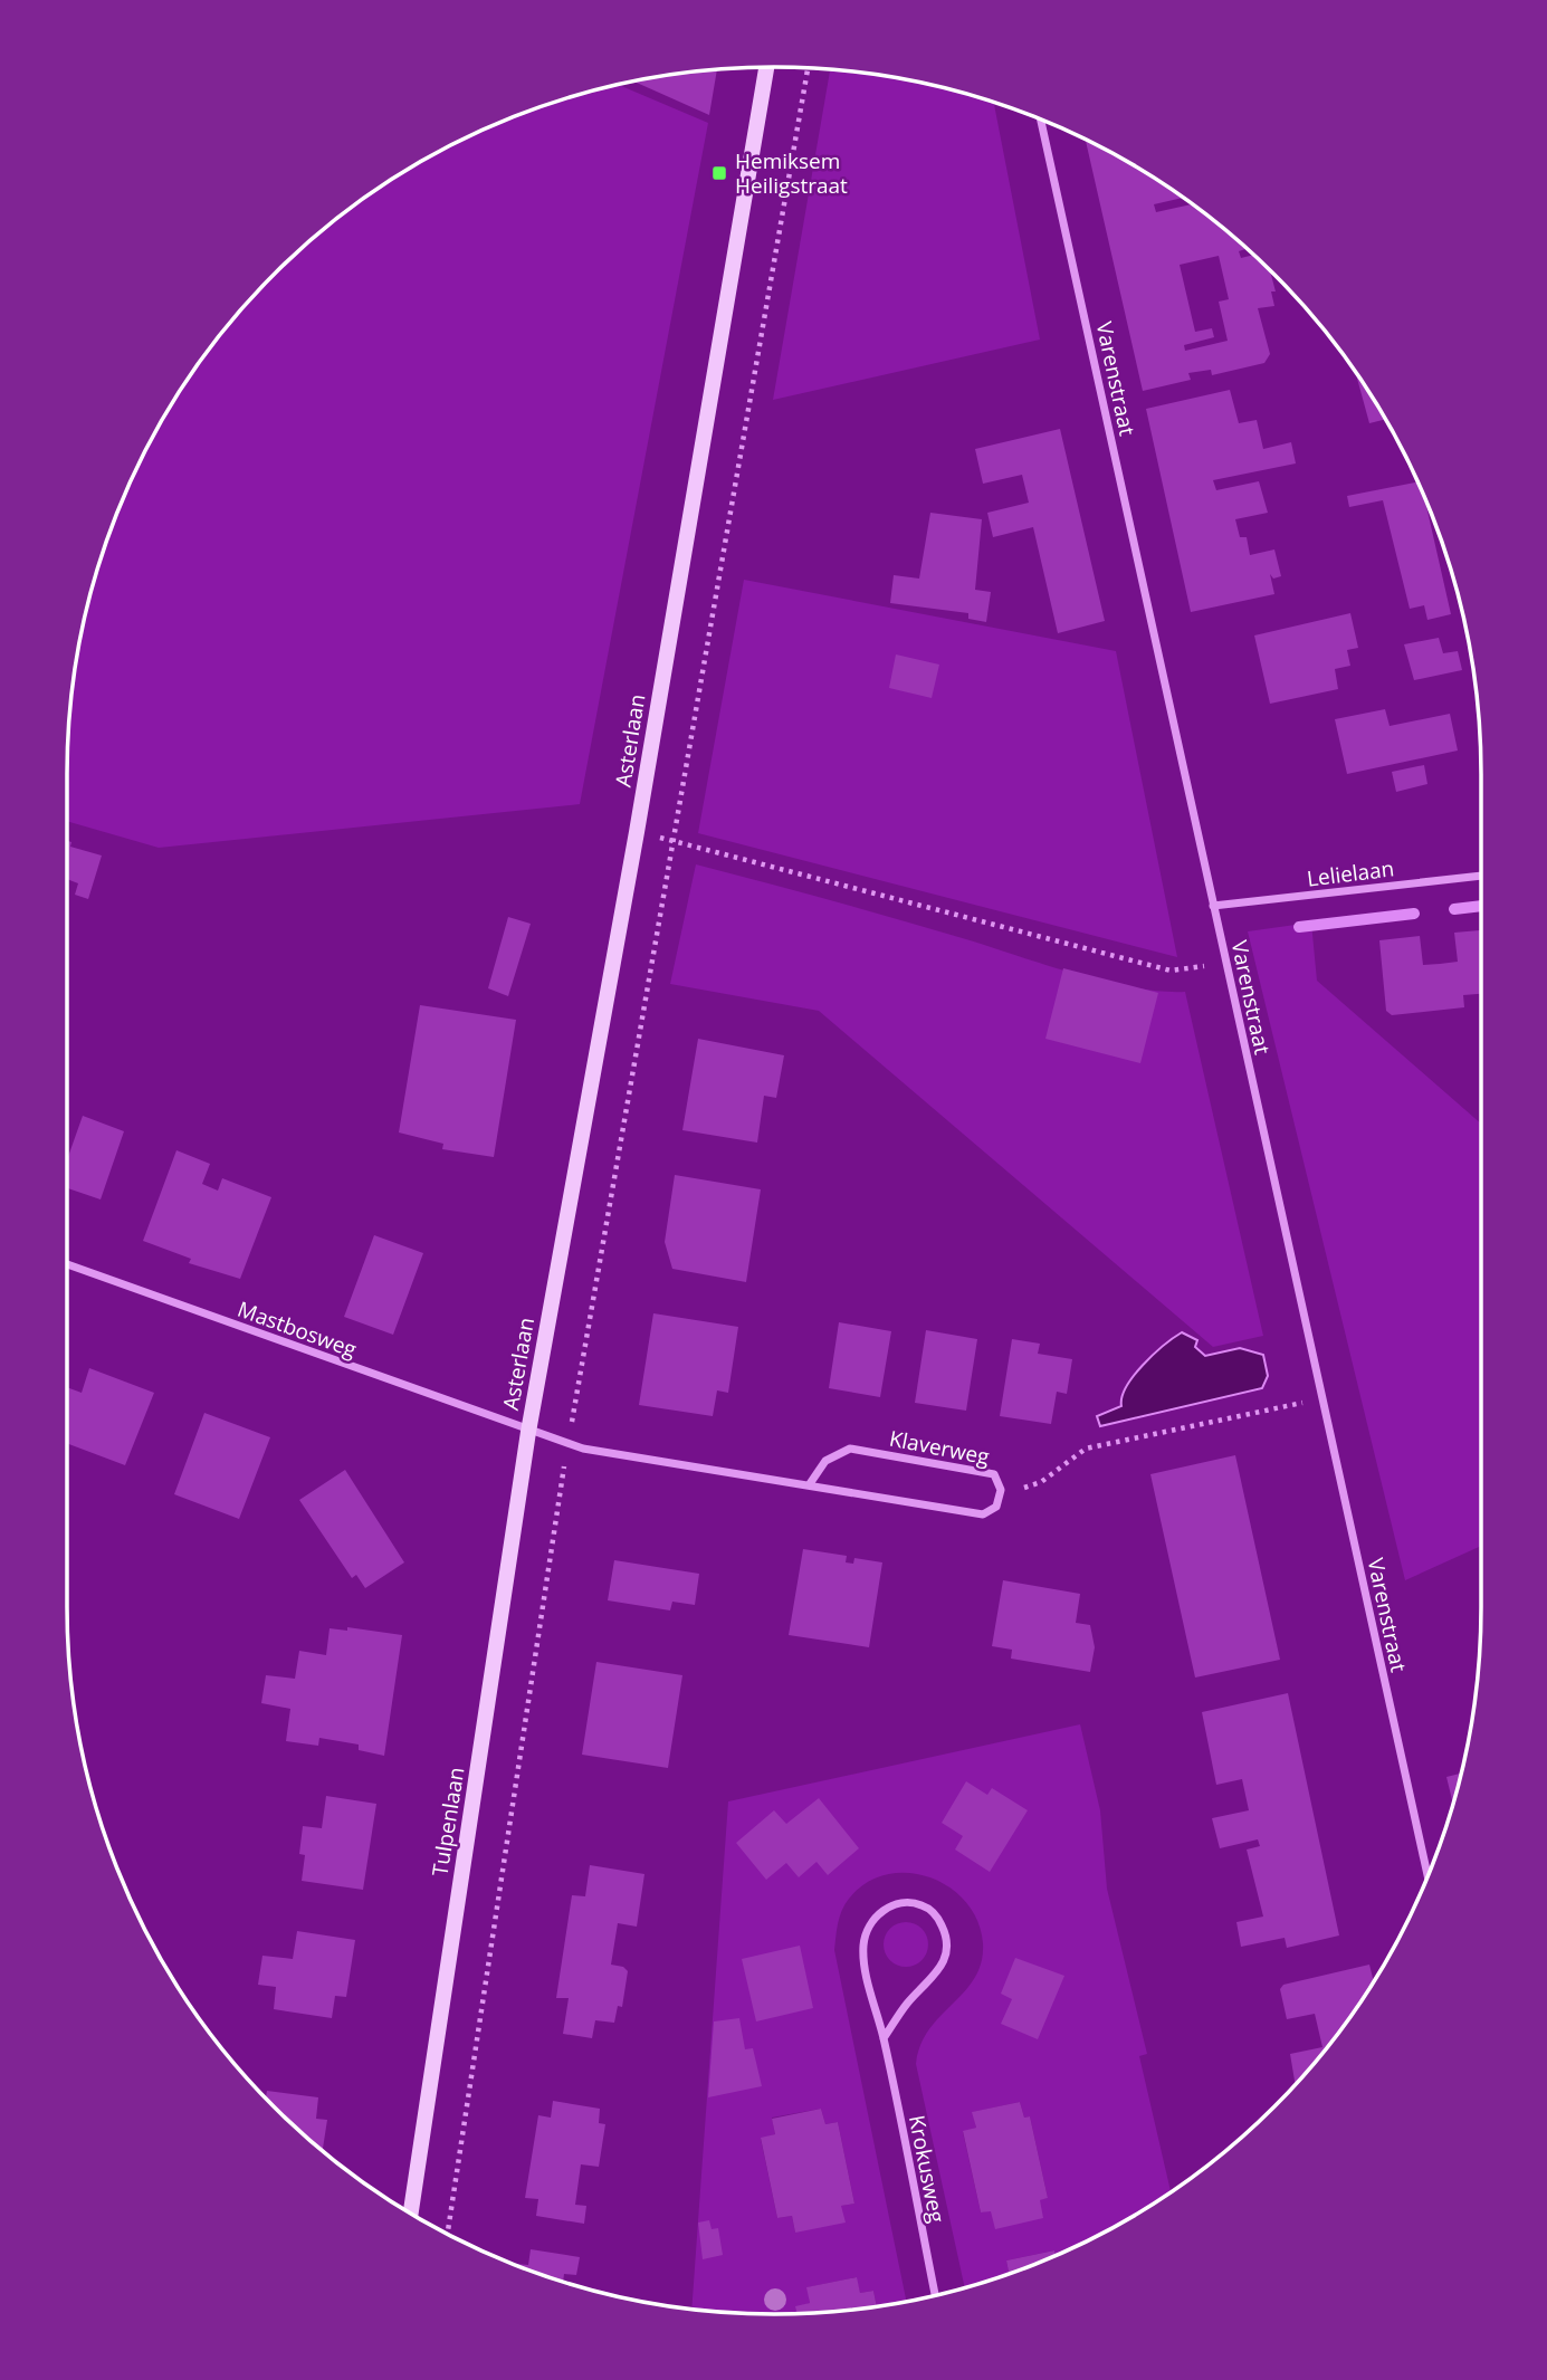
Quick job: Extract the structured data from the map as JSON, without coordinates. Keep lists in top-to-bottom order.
{
  "streets": {
    "street": [
      "Varenstraat",
      "Asterlaan",
      "Lelielaan",
      "Mastbosweg",
      "Klaverweg",
      "Tulpenlaan",
      "Krokusweg"
    ]
  },
  "crossings": [
    ["Varenstraat", "Lelielaan"],
    ["Asterlaan", "Mastbosweg"],
    ["Asterlaan", "Klaverweg"],
    ["Asterlaan", "Tulpenlaan"],
    ["Mastbosweg", "Klaverweg"],
    ["Mastbosweg", "Tulpenlaan"],
    ["Klaverweg", "Tulpenlaan"]
  ],
  "places": {
    "transit": ["Hemiksem Heiligstraat"]
  }
}
